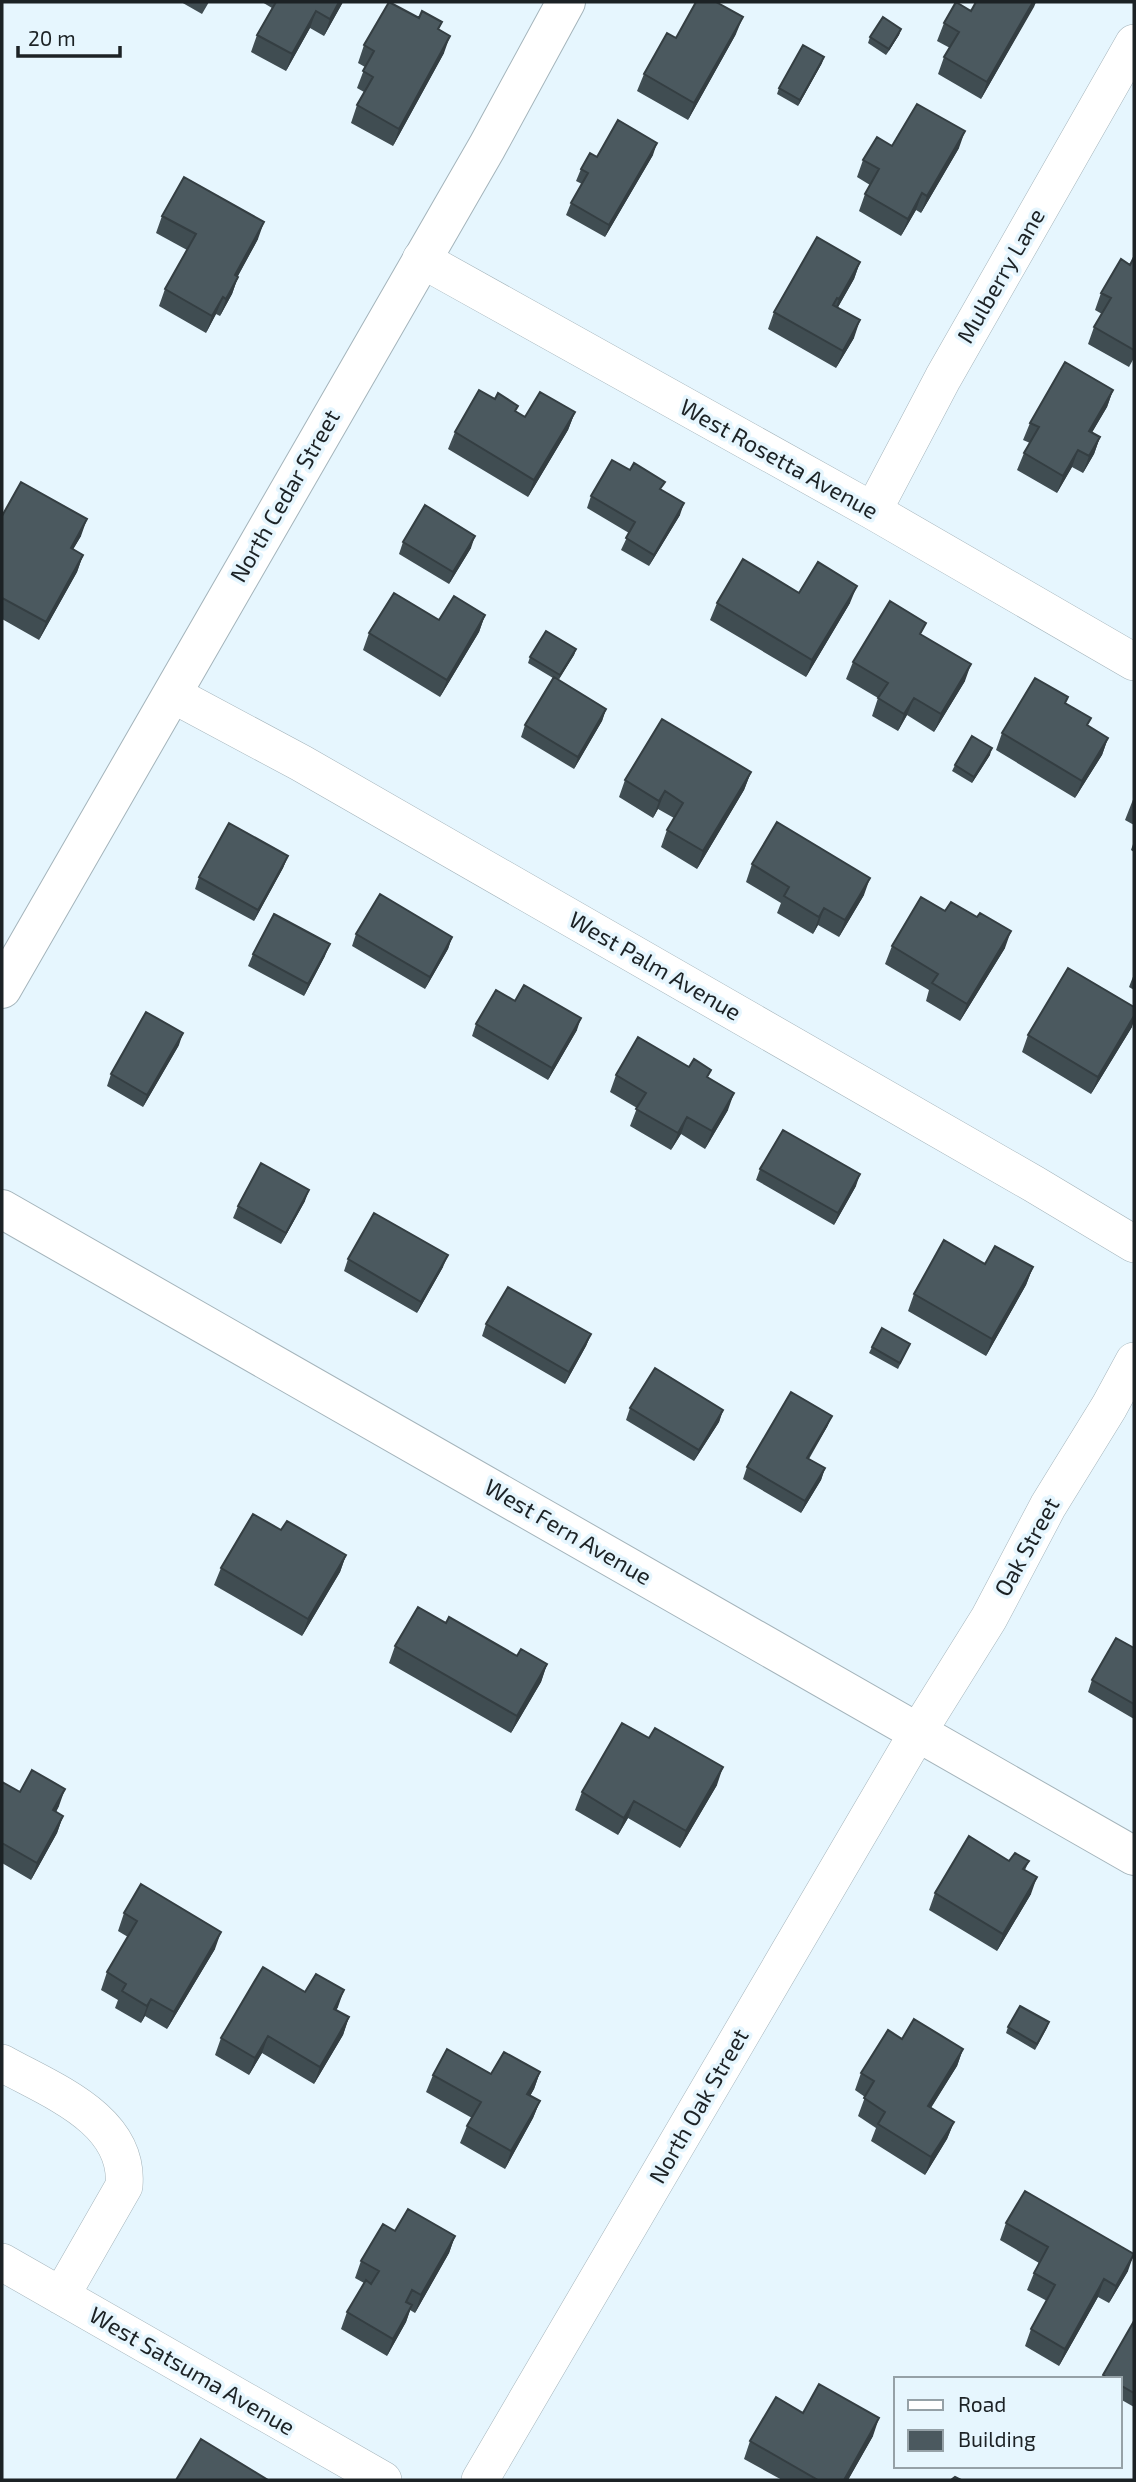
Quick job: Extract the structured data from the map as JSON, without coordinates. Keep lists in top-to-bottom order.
{
  "streets": {
    "street": [
      "Mulberry Lane",
      "West Rosetta Avenue",
      "North Cedar Street",
      "West Palm Avenue",
      "West Fern Avenue",
      "Oak Street",
      "North Oak Street",
      "West Satsuma Avenue"
    ]
  },
  "crossings": [
    ["Mulberry Lane", "West Rosetta Avenue"],
    ["West Rosetta Avenue", "North Cedar Street"],
    ["North Cedar Street", "West Palm Avenue"],
    ["West Fern Avenue", "Oak Street"],
    ["West Fern Avenue", "North Oak Street"],
    ["Oak Street", "North Oak Street"]
  ],
  "legend": ["Road", "Building"],
  "scale_bar": "20 m"
}
